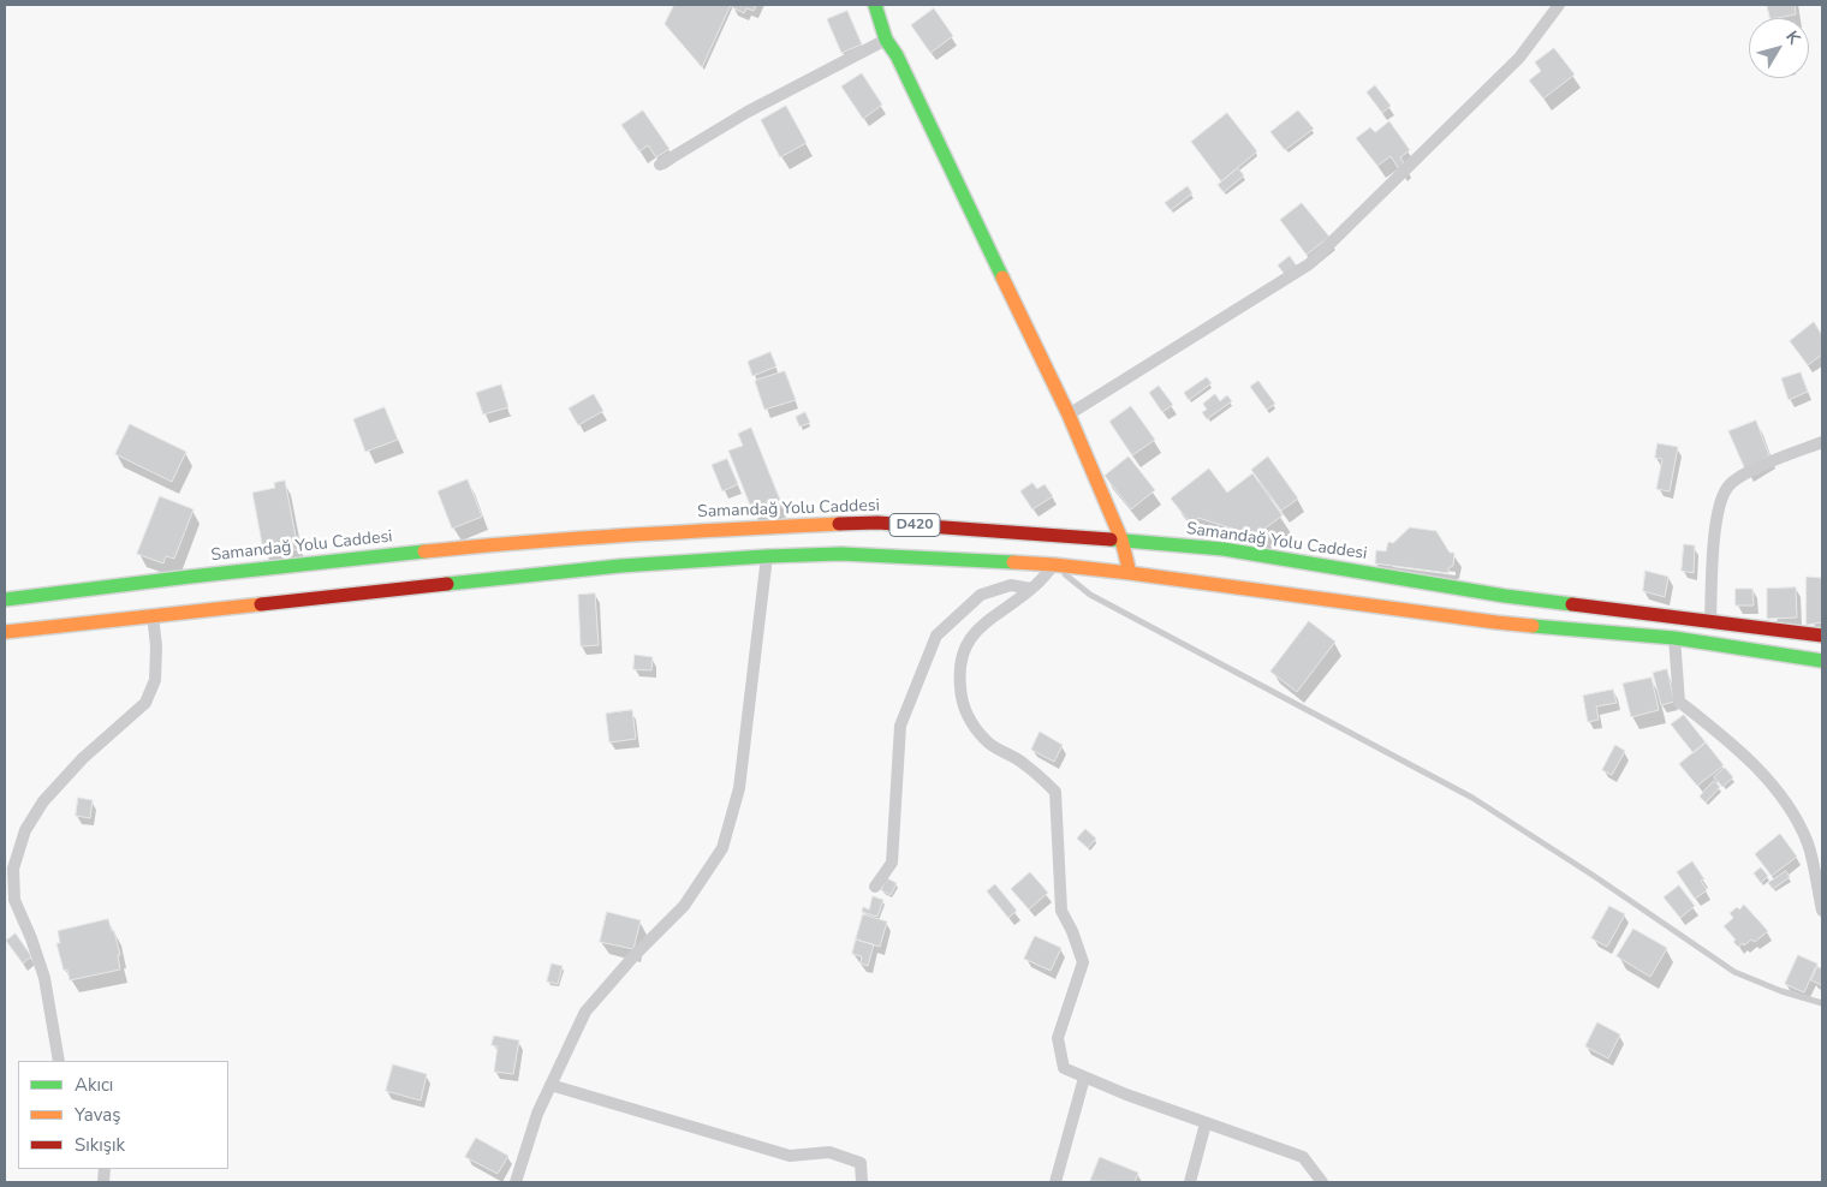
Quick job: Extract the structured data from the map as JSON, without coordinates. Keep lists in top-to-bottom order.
{
  "streets": {
    "main road": ["Samandağ Yolu Caddesi", "D420"]
  },
  "legend": ["Akıcı", "Yavaş", "Sıkışık"],
  "north": "top right"
}
